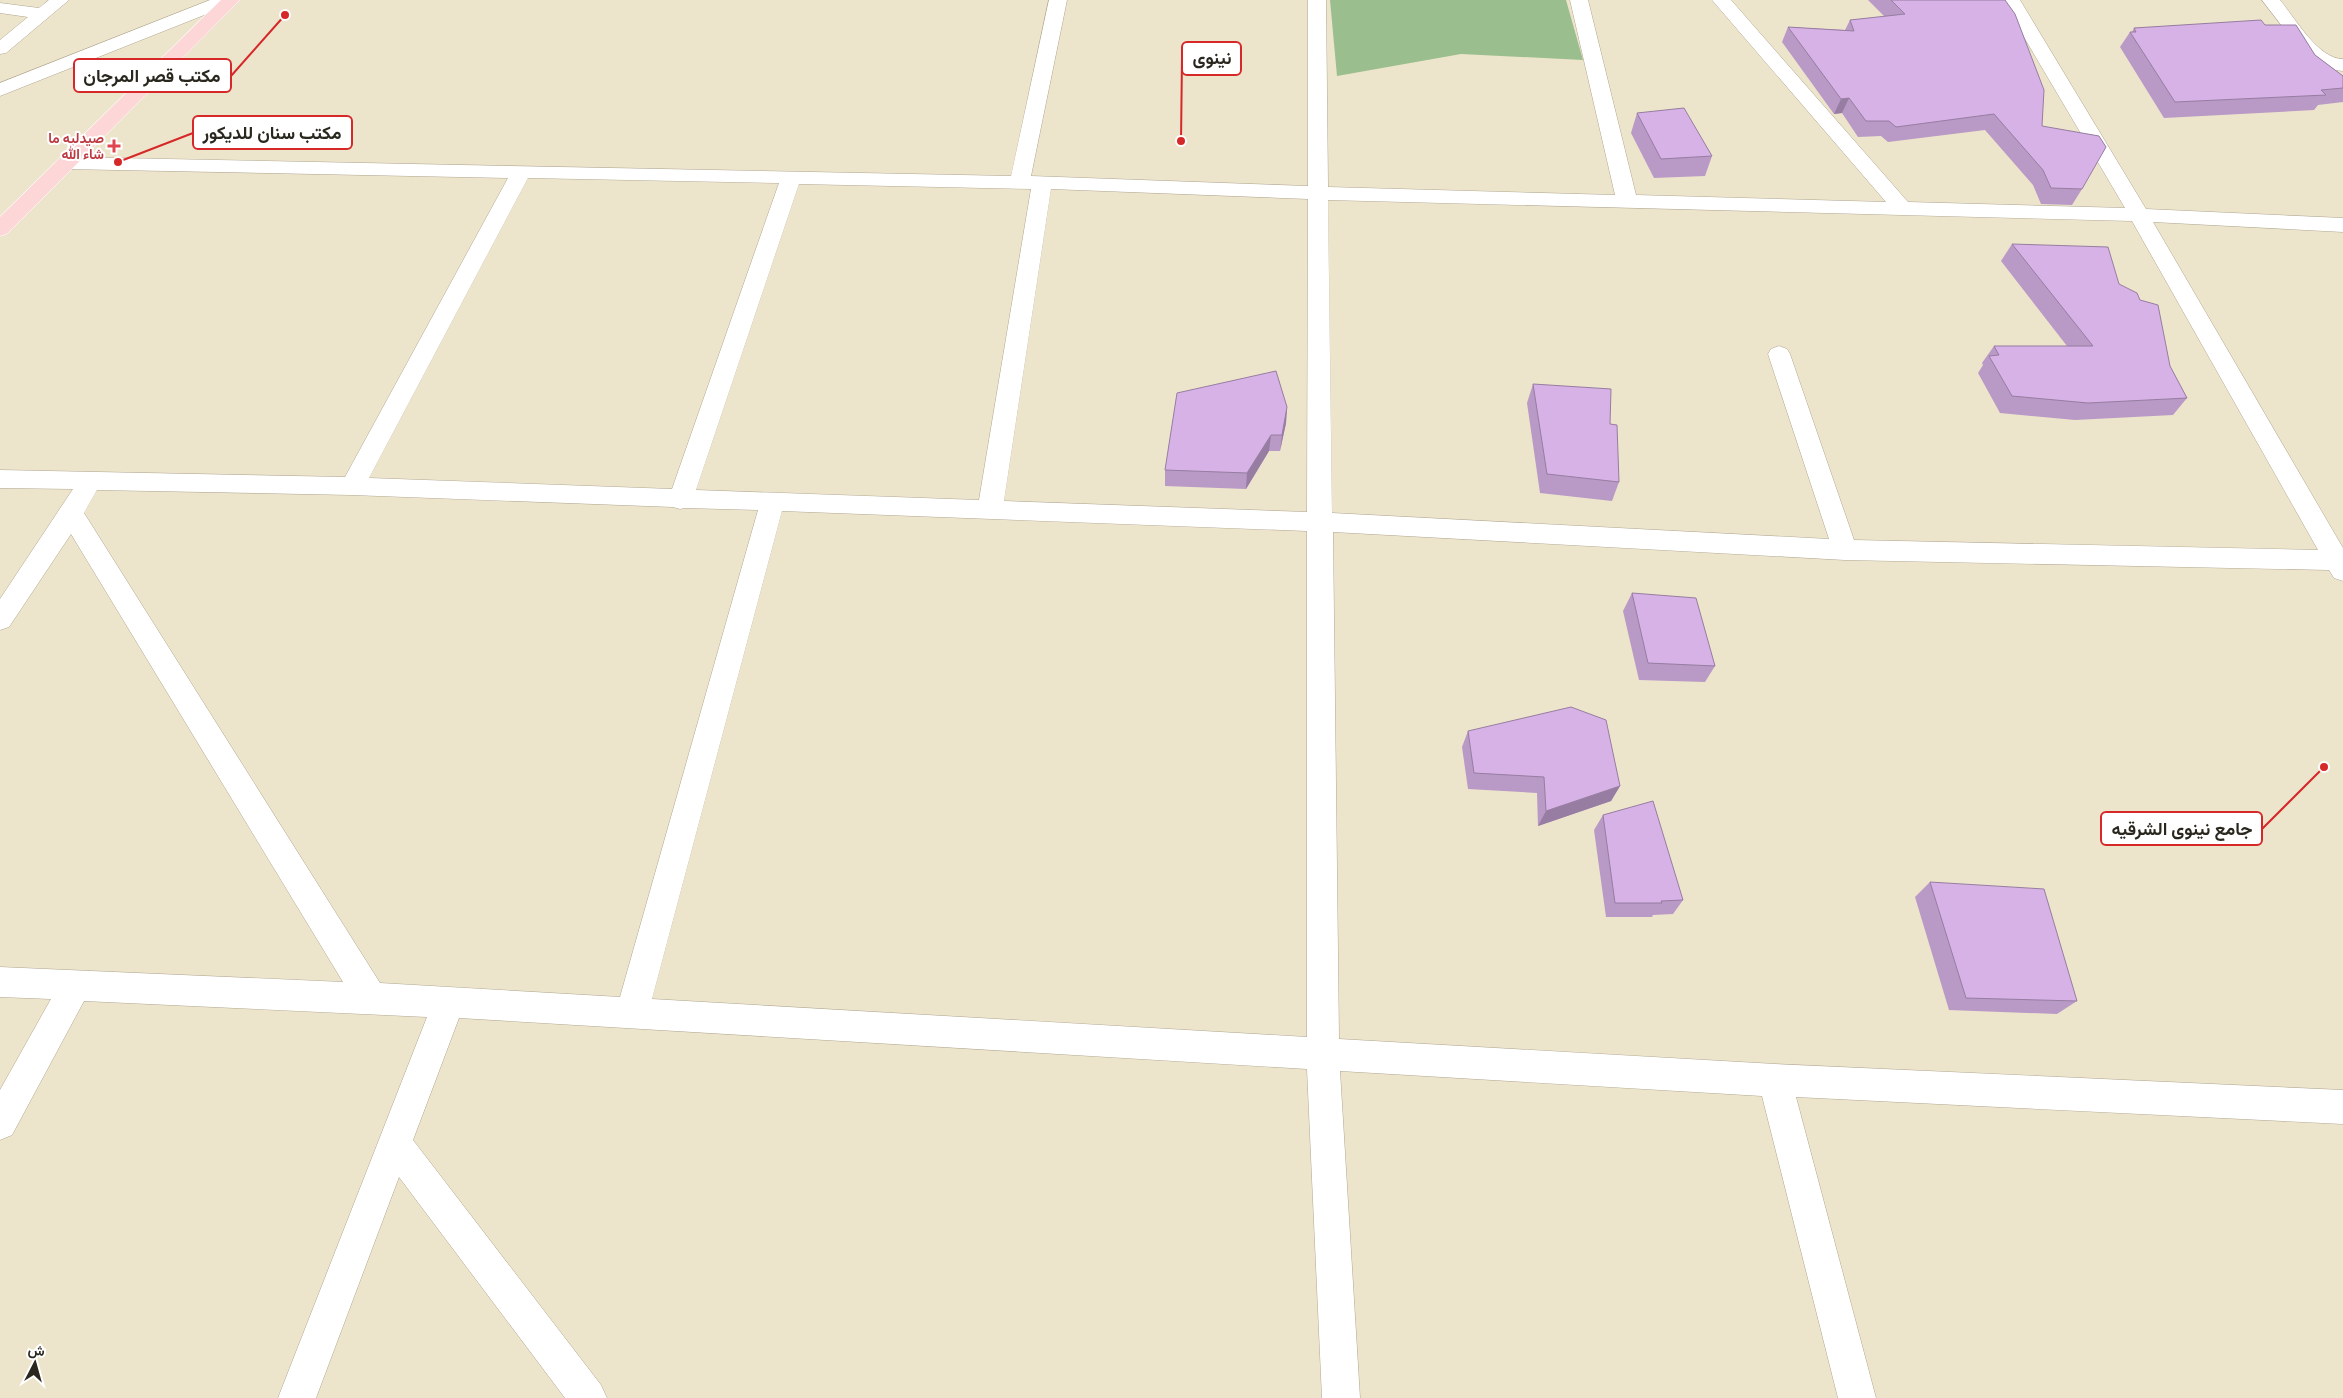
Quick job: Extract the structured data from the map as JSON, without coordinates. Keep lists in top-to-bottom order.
{
  "places": {
    "other": [
      "مكتب قصر المرجان",
      "نينوى",
      "مكتب سنان للديكور",
      "جامع نينوى الشرقيه"
    ],
    "health": ["صيدليه ما شاء الله"]
  },
  "north": "top"
}
